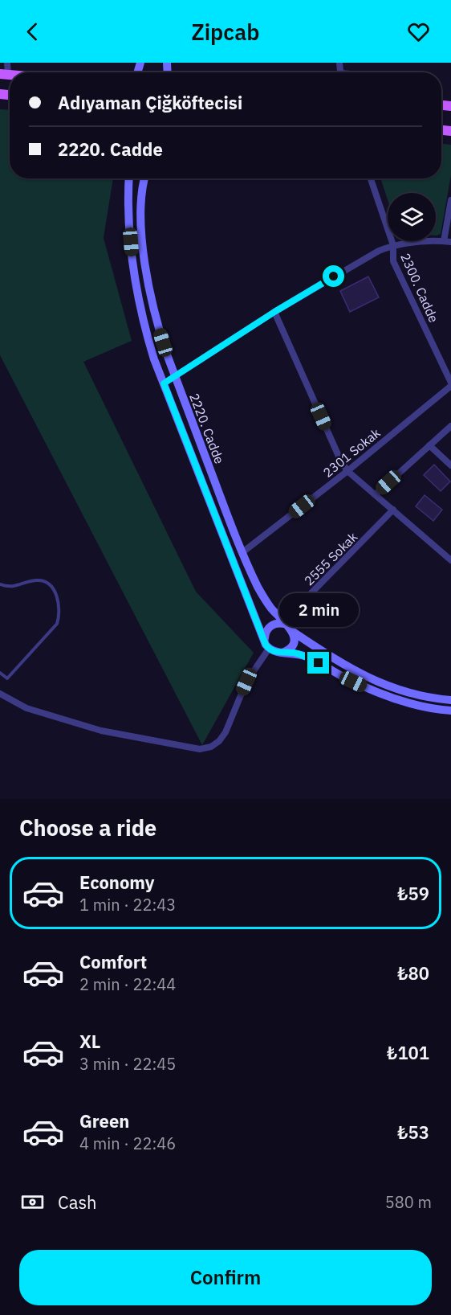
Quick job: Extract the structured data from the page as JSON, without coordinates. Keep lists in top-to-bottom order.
{
  "streets": {
    "street": [
      "2300. Cadde",
      "2220. Cadde",
      "2301 Sokak",
      "2555 Sokak"
    ]
  },
  "crossings": [
    ["2300. Cadde", "2301 Sokak"],
    ["2220. Cadde", "2301 Sokak"],
    ["2220. Cadde", "2555 Sokak"]
  ],
  "page": {
    "header": "Zipcab",
    "banner": ["Adıyaman Çiğköftecisi", "2220. Cadde"],
    "bubble": "2 min",
    "heading": "Choose a ride",
    "list": [
      {
        "name": "Economy",
        "note": "1 min · 22:43",
        "value": "₺59"
      },
      {
        "name": "Comfort",
        "note": "2 min · 22:44",
        "value": "₺80"
      },
      {
        "name": "XL",
        "note": "3 min · 22:45",
        "value": "₺101"
      },
      {
        "name": "Green",
        "note": "4 min · 22:46",
        "value": "₺53"
      }
    ],
    "pay": ["Cash", "580 m"],
    "buttons": "Confirm"
  }
}
